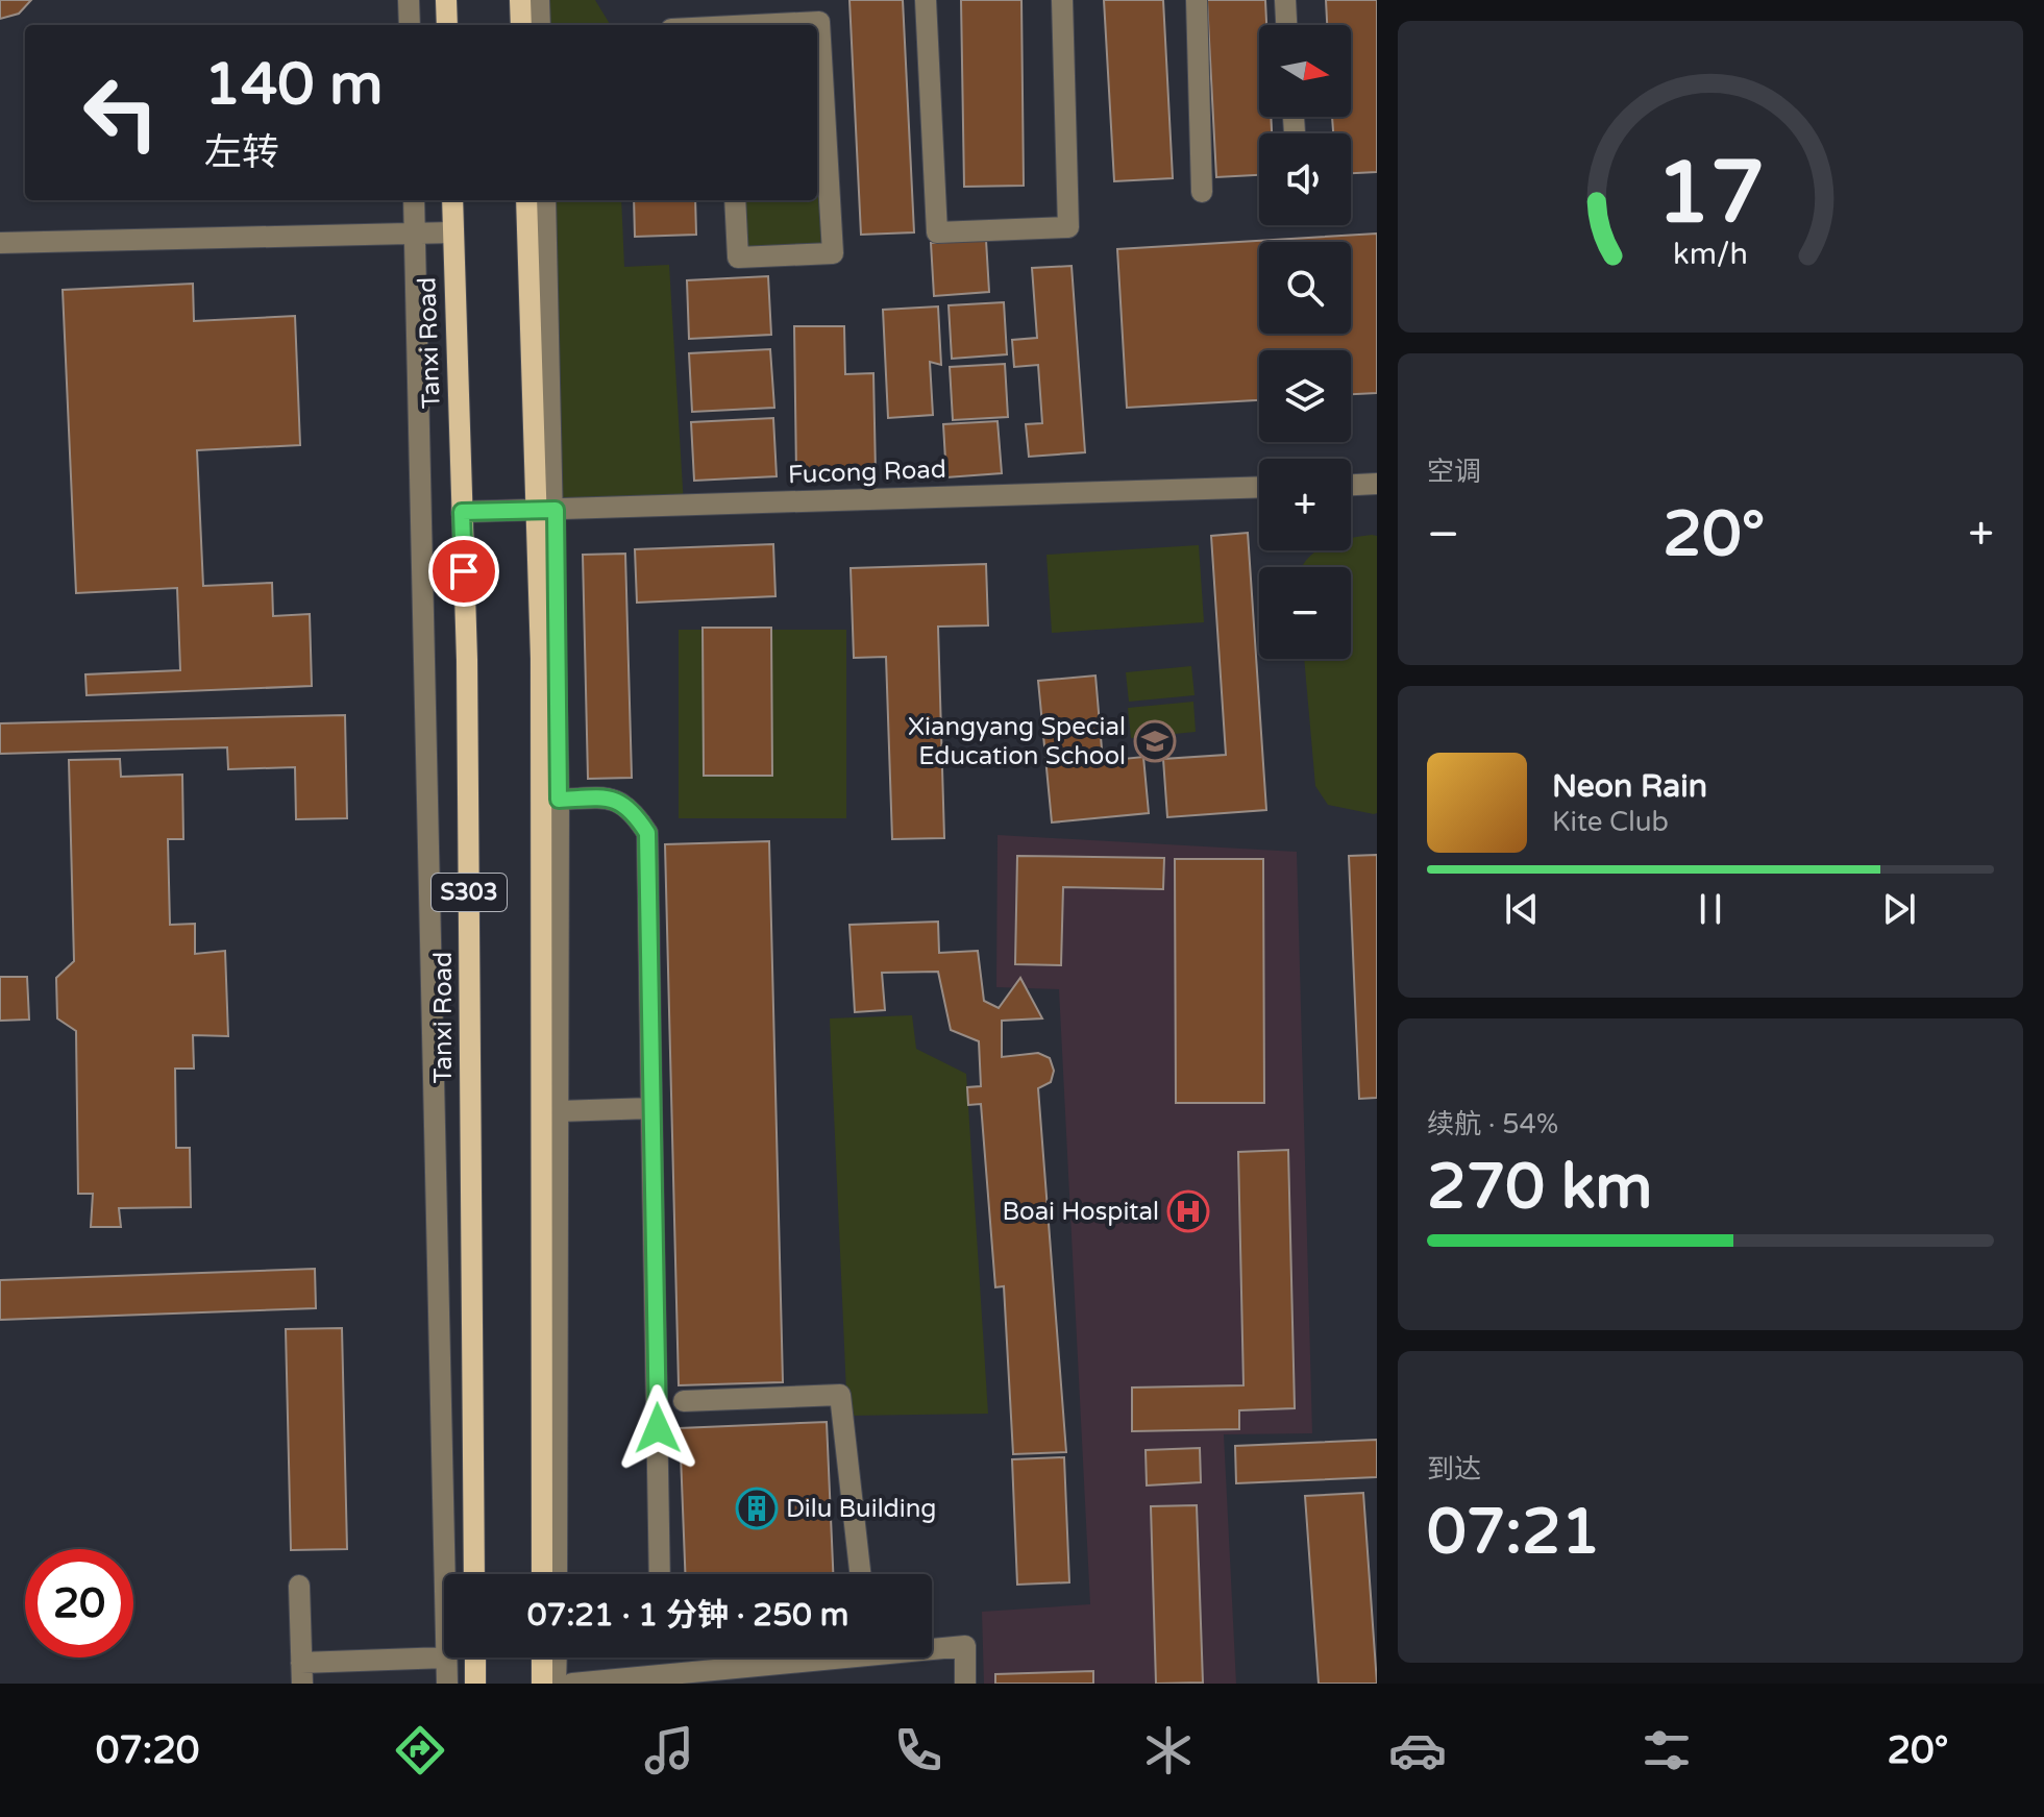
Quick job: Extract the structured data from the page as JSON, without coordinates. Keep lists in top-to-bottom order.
{
  "streets": {
    "main road": ["Tanxi Road", "S303"],
    "street": ["Fucong Road"]
  },
  "crossings": [
    ["Tanxi Road", "Fucong Road"],
    ["Fucong Road", "S303"]
  ],
  "places": {
    "school or university": ["Xiangyang Special Education School"],
    "hospital": ["Boai Hospital"],
    "building": ["Dilu Building"]
  },
  "north": "right",
  "page": {
    "map_buttons": ["+", "−"],
    "turn": ["140 m", "左转"],
    "tile": [
      "空调",
      ["续航 · 54%", "270 km"],
      ["到达", "07:21"]
    ],
    "heat": ["−", "20°", "+"],
    "song": ["Neon Rain", "Kite Club"],
    "limit": "20",
    "trip": "07:21 · 1 分钟 · 250 m",
    "tabs": ["07:20", "20°"],
    "gauge": ["17", "km/h"]
  }
}
